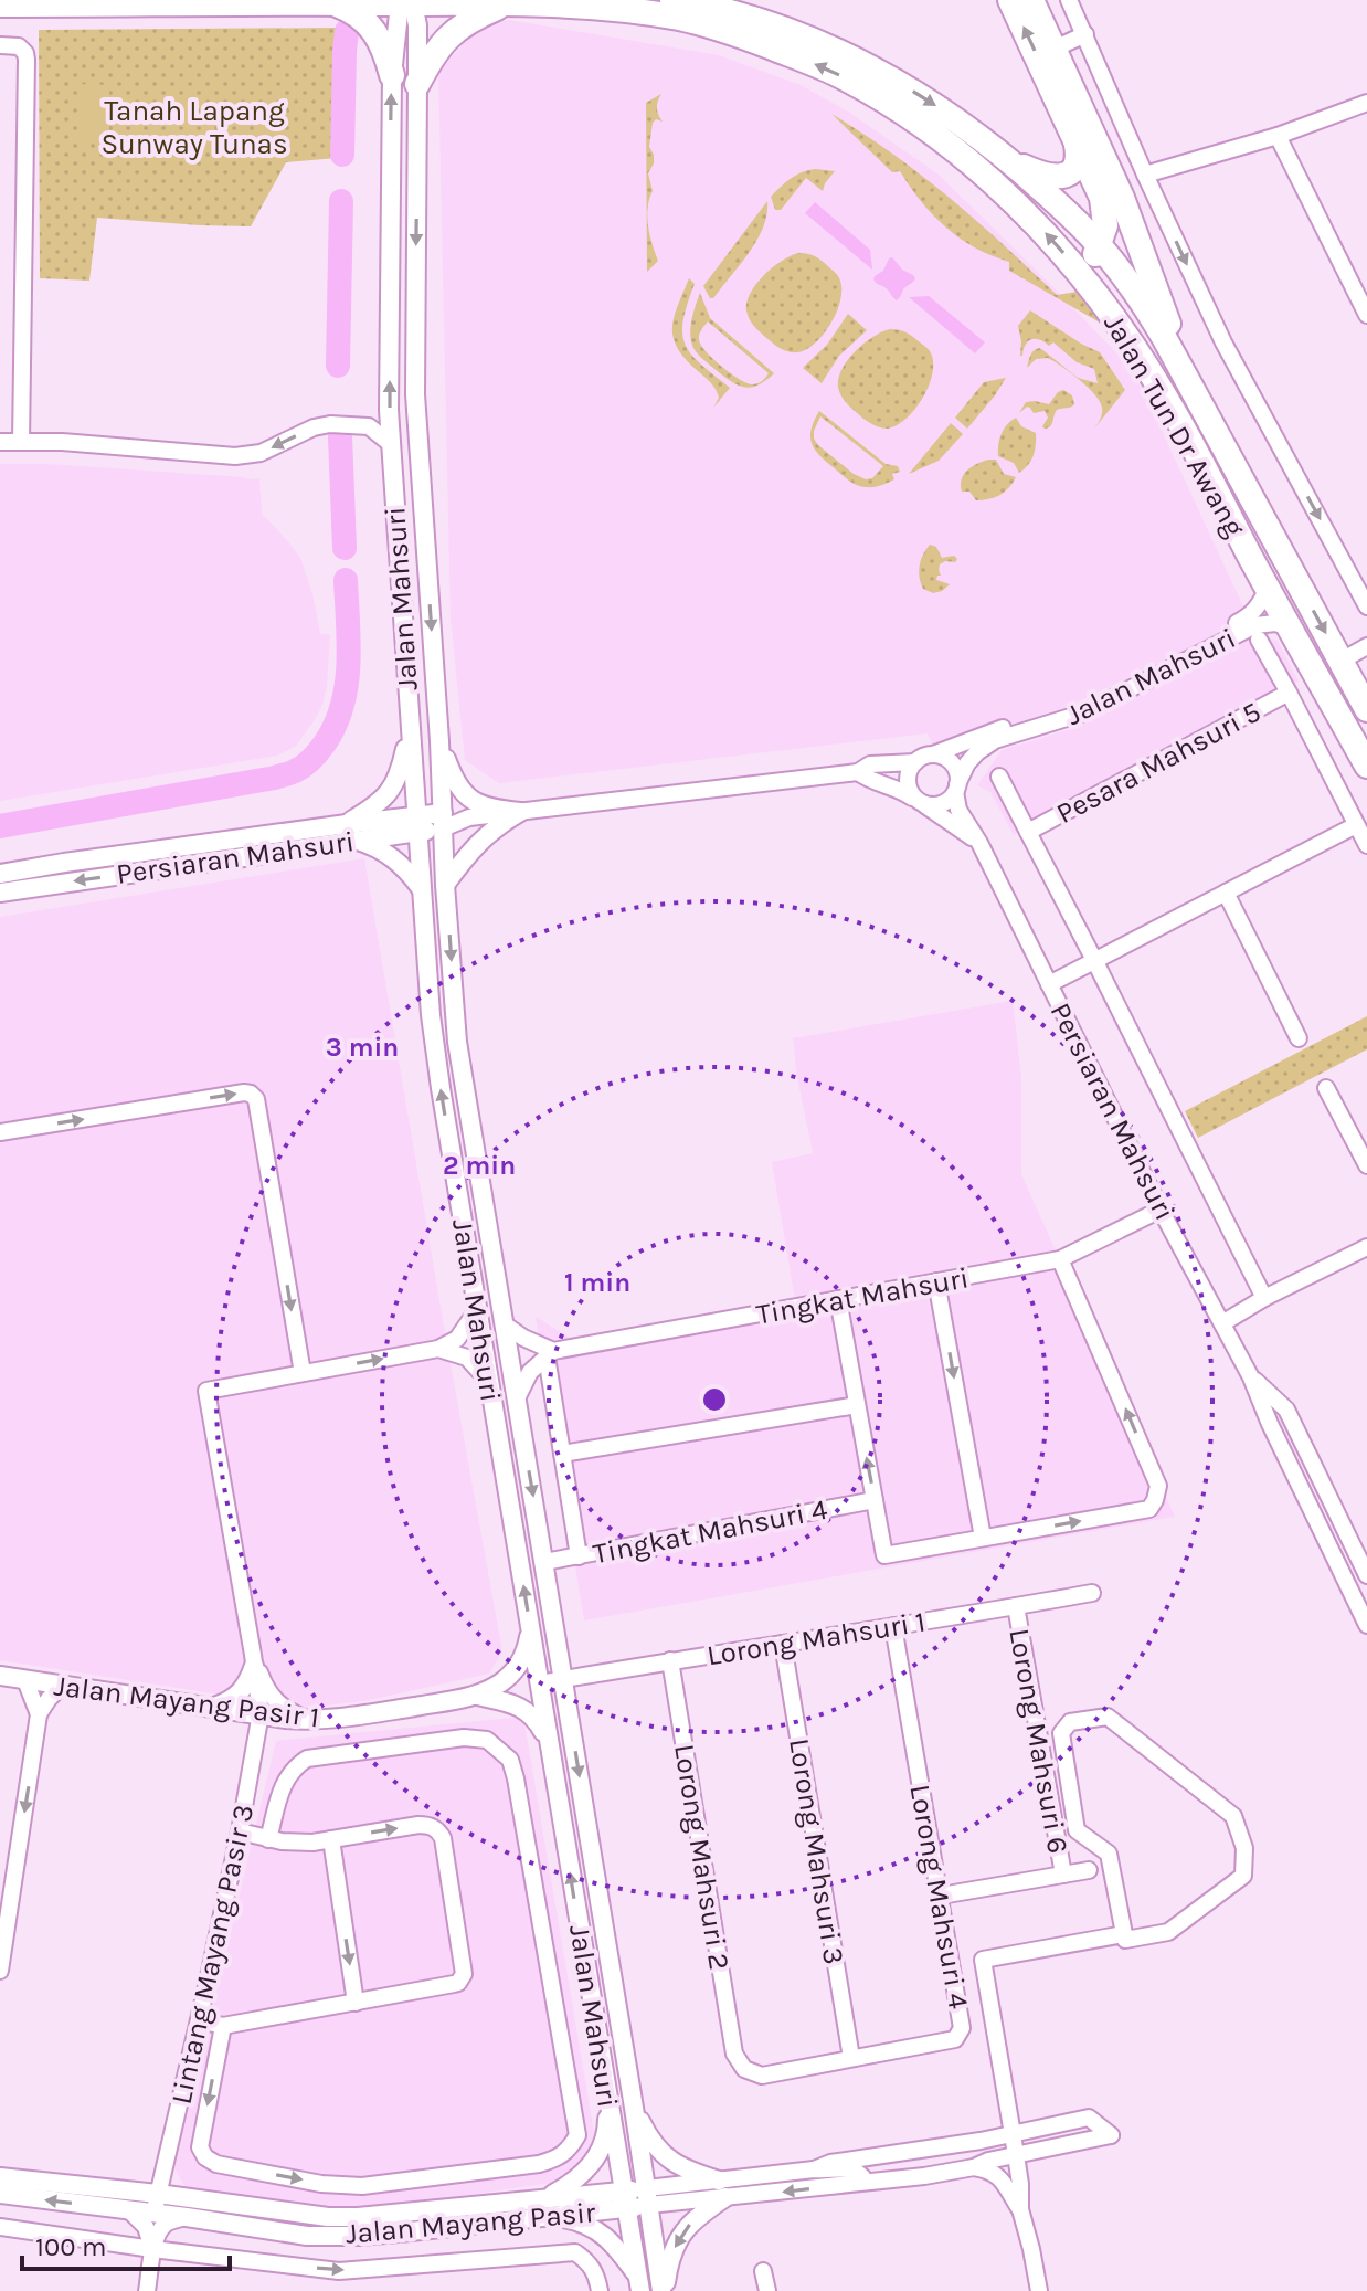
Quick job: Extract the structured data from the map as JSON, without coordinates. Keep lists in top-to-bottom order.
{
  "streets": {
    "main road": ["Jalan Tun Dr Awang"],
    "street": [
      "Jalan Mahsuri",
      "Pesara Mahsuri 5",
      "Persiaran Mahsuri",
      "Tingkat Mahsuri",
      "Tingkat Mahsuri 4",
      "Lorong Mahsuri 1",
      "Jalan Mayang Pasir 1",
      "Lorong Mahsuri 6",
      "Lorong Mahsuri 3",
      "Lorong Mahsuri 2",
      "Lorong Mahsuri 4",
      "Lintang Mayang Pasir 3",
      "Jalan Mayang Pasir"
    ]
  },
  "crossings": [
    ["Jalan Tun Dr Awang", "Jalan Mahsuri"],
    ["Jalan Mahsuri", "Persiaran Mahsuri"],
    ["Jalan Mahsuri", "Tingkat Mahsuri 4"],
    ["Jalan Mahsuri", "Lorong Mahsuri 1"],
    ["Jalan Mahsuri", "Jalan Mayang Pasir 1"],
    ["Jalan Mahsuri", "Jalan Mayang Pasir"],
    ["Persiaran Mahsuri", "Tingkat Mahsuri"],
    ["Lorong Mahsuri 1", "Lorong Mahsuri 6"],
    ["Lorong Mahsuri 1", "Lorong Mahsuri 3"],
    ["Lorong Mahsuri 1", "Lorong Mahsuri 2"],
    ["Lorong Mahsuri 1", "Lorong Mahsuri 4"],
    ["Jalan Mayang Pasir 1", "Lintang Mayang Pasir 3"],
    ["Lorong Mahsuri 3", "Lorong Mahsuri 4"],
    ["Lorong Mahsuri 2", "Lorong Mahsuri 4"],
    ["Lintang Mayang Pasir 3", "Jalan Mayang Pasir"]
  ],
  "parks": ["Tanah Lapang Sunway Tunas"],
  "scale_bar": "100 m",
  "rings": ["3 min", "2 min", "1 min"]
}
